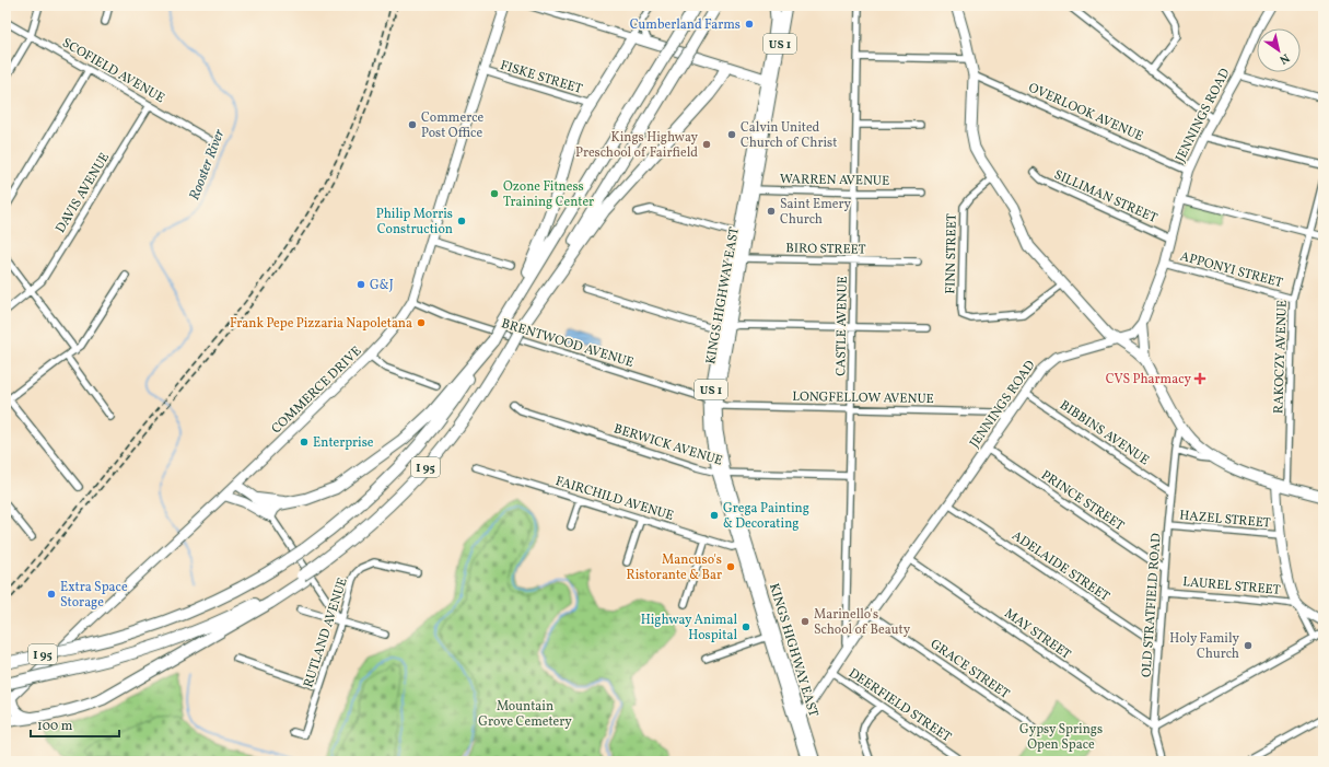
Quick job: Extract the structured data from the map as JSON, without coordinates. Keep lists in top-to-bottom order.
{
  "streets": {
    "highway": ["I 95"],
    "main road": ["US 1", "KINGS HIGHWAY EAST"],
    "street": [
      "SCOFIELD AVENUE",
      "FISKE STREET",
      "OVERLOOK AVENUE",
      "JENNINGS ROAD",
      "WARREN AVENUE",
      "DAVIS AVENUE",
      "SILLIMAN STREET",
      "BIRO STREET",
      "FINN STREET",
      "APPONYI STREET",
      "CASTLE AVENUE",
      "BRENTWOOD AVENUE",
      "RAKOCZY AVENUE",
      "COMMERCE DRIVE",
      "LONGFELLOW AVENUE",
      "BIBBINS AVENUE",
      "BERWICK AVENUE",
      "FAIRCHILD AVENUE",
      "PRINCE STREET",
      "HAZEL STREET",
      "ADELAIDE STREET",
      "LAUREL STREET",
      "OLD STRATFIELD ROAD",
      "RUTLAND AVENUE",
      "MAY STREET",
      "GRACE STREET",
      "DEERFIELD STREET"
    ]
  },
  "crossings": [
    ["SCOFIELD AVENUE", "DAVIS AVENUE"],
    ["FISKE STREET", "COMMERCE DRIVE"],
    ["OVERLOOK AVENUE", "JENNINGS ROAD"],
    ["JENNINGS ROAD", "SILLIMAN STREET"],
    ["JENNINGS ROAD", "APPONYI STREET"],
    ["JENNINGS ROAD", "KINGS HIGHWAY EAST"],
    ["JENNINGS ROAD", "CASTLE AVENUE"],
    ["JENNINGS ROAD", "LONGFELLOW AVENUE"],
    ["JENNINGS ROAD", "BIBBINS AVENUE"],
    ["JENNINGS ROAD", "PRINCE STREET"],
    ["JENNINGS ROAD", "ADELAIDE STREET"],
    ["JENNINGS ROAD", "MAY STREET"],
    ["JENNINGS ROAD", "GRACE STREET"],
    ["JENNINGS ROAD", "DEERFIELD STREET"],
    ["WARREN AVENUE", "KINGS HIGHWAY EAST"],
    ["WARREN AVENUE", "CASTLE AVENUE"],
    ["BIRO STREET", "KINGS HIGHWAY EAST"],
    ["BIRO STREET", "CASTLE AVENUE"],
    ["APPONYI STREET", "RAKOCZY AVENUE"],
    ["KINGS HIGHWAY EAST", "BRENTWOOD AVENUE"],
    ["KINGS HIGHWAY EAST", "LONGFELLOW AVENUE"],
    ["KINGS HIGHWAY EAST", "BERWICK AVENUE"],
    ["KINGS HIGHWAY EAST", "FAIRCHILD AVENUE"],
    ["CASTLE AVENUE", "LONGFELLOW AVENUE"],
    ["CASTLE AVENUE", "BERWICK AVENUE"],
    ["BRENTWOOD AVENUE", "COMMERCE DRIVE"],
    ["BRENTWOOD AVENUE", "LONGFELLOW AVENUE"],
    ["BIBBINS AVENUE", "OLD STRATFIELD ROAD"],
    ["PRINCE STREET", "OLD STRATFIELD ROAD"],
    ["HAZEL STREET", "OLD STRATFIELD ROAD"],
    ["ADELAIDE STREET", "OLD STRATFIELD ROAD"],
    ["LAUREL STREET", "OLD STRATFIELD ROAD"],
    ["OLD STRATFIELD ROAD", "MAY STREET"]
  ],
  "water": ["Rooster River"],
  "parks": ["Mountain Grove Cemetery", "Gypsy Springs Open Space"],
  "places": {
    "other": [
      "Cumberland Farms",
      "Commerce Post Office",
      "Calvin United Church of Christ",
      "Kings Highway Preschool of Fairfield",
      "Ozone Fitness Training Center",
      "Saint Emery Church",
      "Philip Morris Construction",
      "G&J",
      "Frank Pepe Pizzaria Napoletana",
      "Enterprise",
      "Grega Painting & Decorating",
      "Mancuso's Ristorante & Bar",
      "Extra Space Storage",
      "Marinello's School of Beauty",
      "Highway Animal Hospital",
      "Holy Family Church"
    ],
    "health": ["CVS Pharmacy"]
  },
  "scale_bar": "100 m",
  "north": "bottom right"
}
